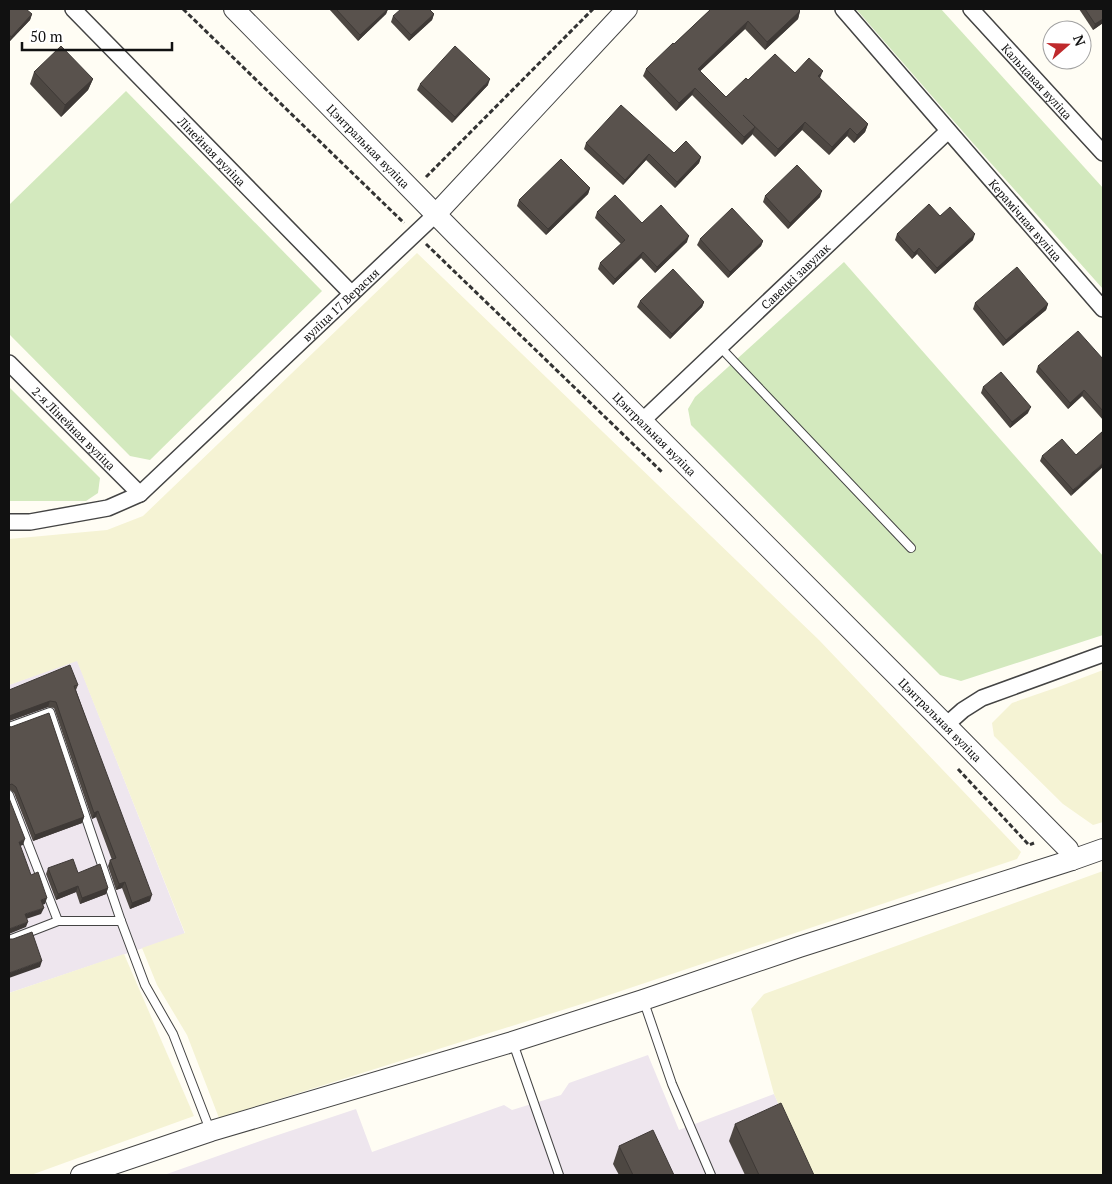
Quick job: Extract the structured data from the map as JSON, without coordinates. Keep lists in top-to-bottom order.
{
  "streets": {
    "street": [
      "Кальцавая вуліца",
      "Цэнтральная вуліца",
      "Лінейная вуліца",
      "Керамічная вуліца",
      "Савецкі завулак",
      "вуліца 17 Верасня",
      "2-я Лінейная вуліца"
    ]
  },
  "crossings": [
    ["Цэнтральная вуліца", "Савецкі завулак"],
    ["Цэнтральная вуліца", "вуліца 17 Верасня"],
    ["Лінейная вуліца", "вуліца 17 Верасня"],
    ["Керамічная вуліца", "Савецкі завулак"],
    ["вуліца 17 Верасня", "2-я Лінейная вуліца"]
  ],
  "scale_bar": "50 m",
  "north": "right"
}
